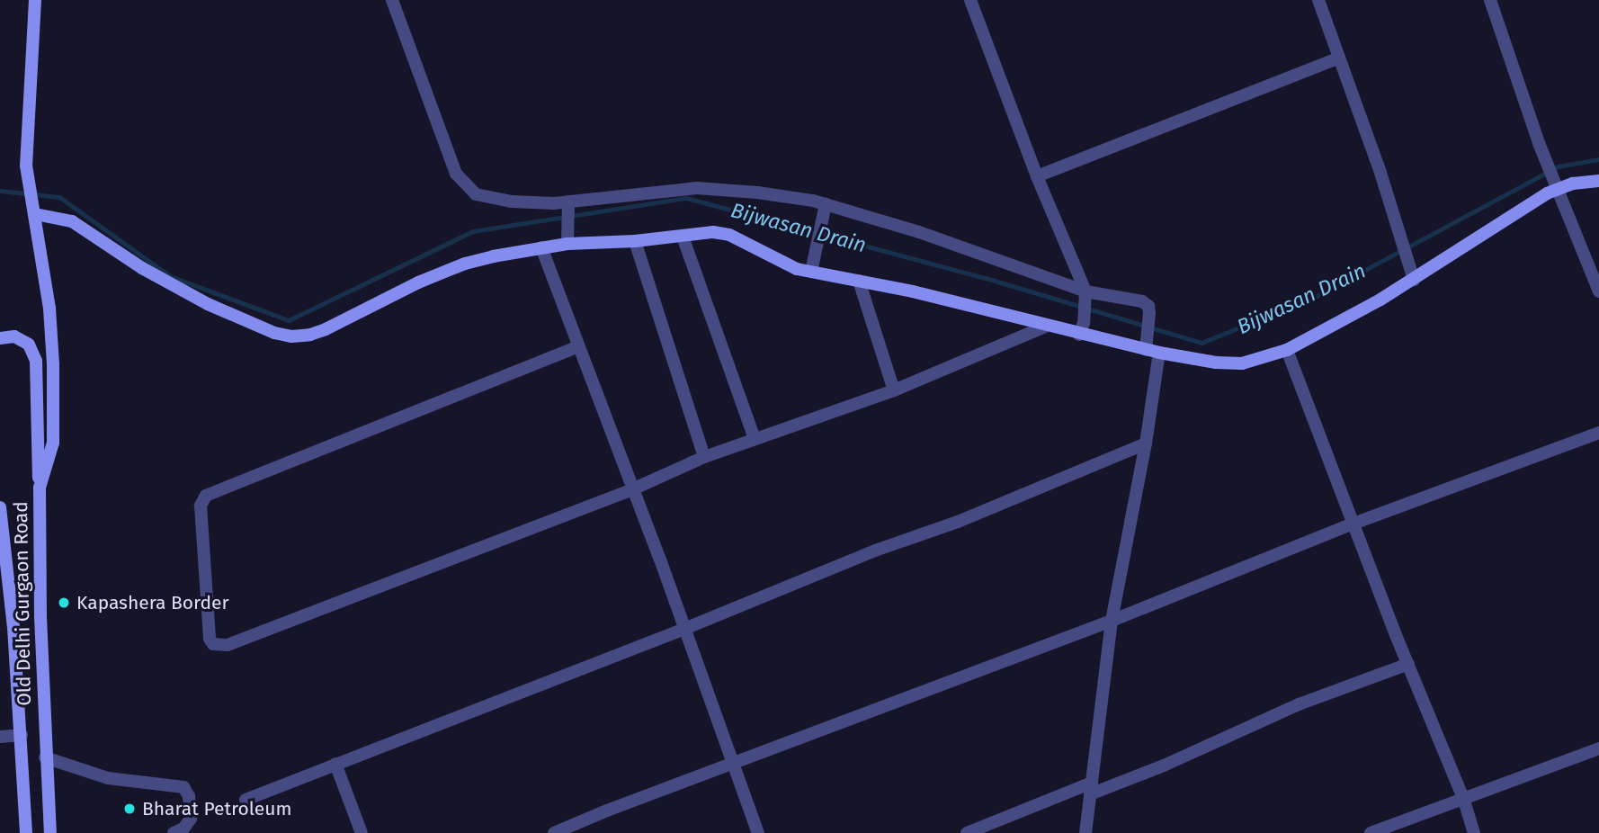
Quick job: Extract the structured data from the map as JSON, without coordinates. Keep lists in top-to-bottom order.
{
  "streets": {
    "street": ["Old Delhi Gurgaon Road"]
  },
  "water": ["Bijwasan Drain"],
  "places": ["Kapashera Border", "Bharat Petroleum"]
}
